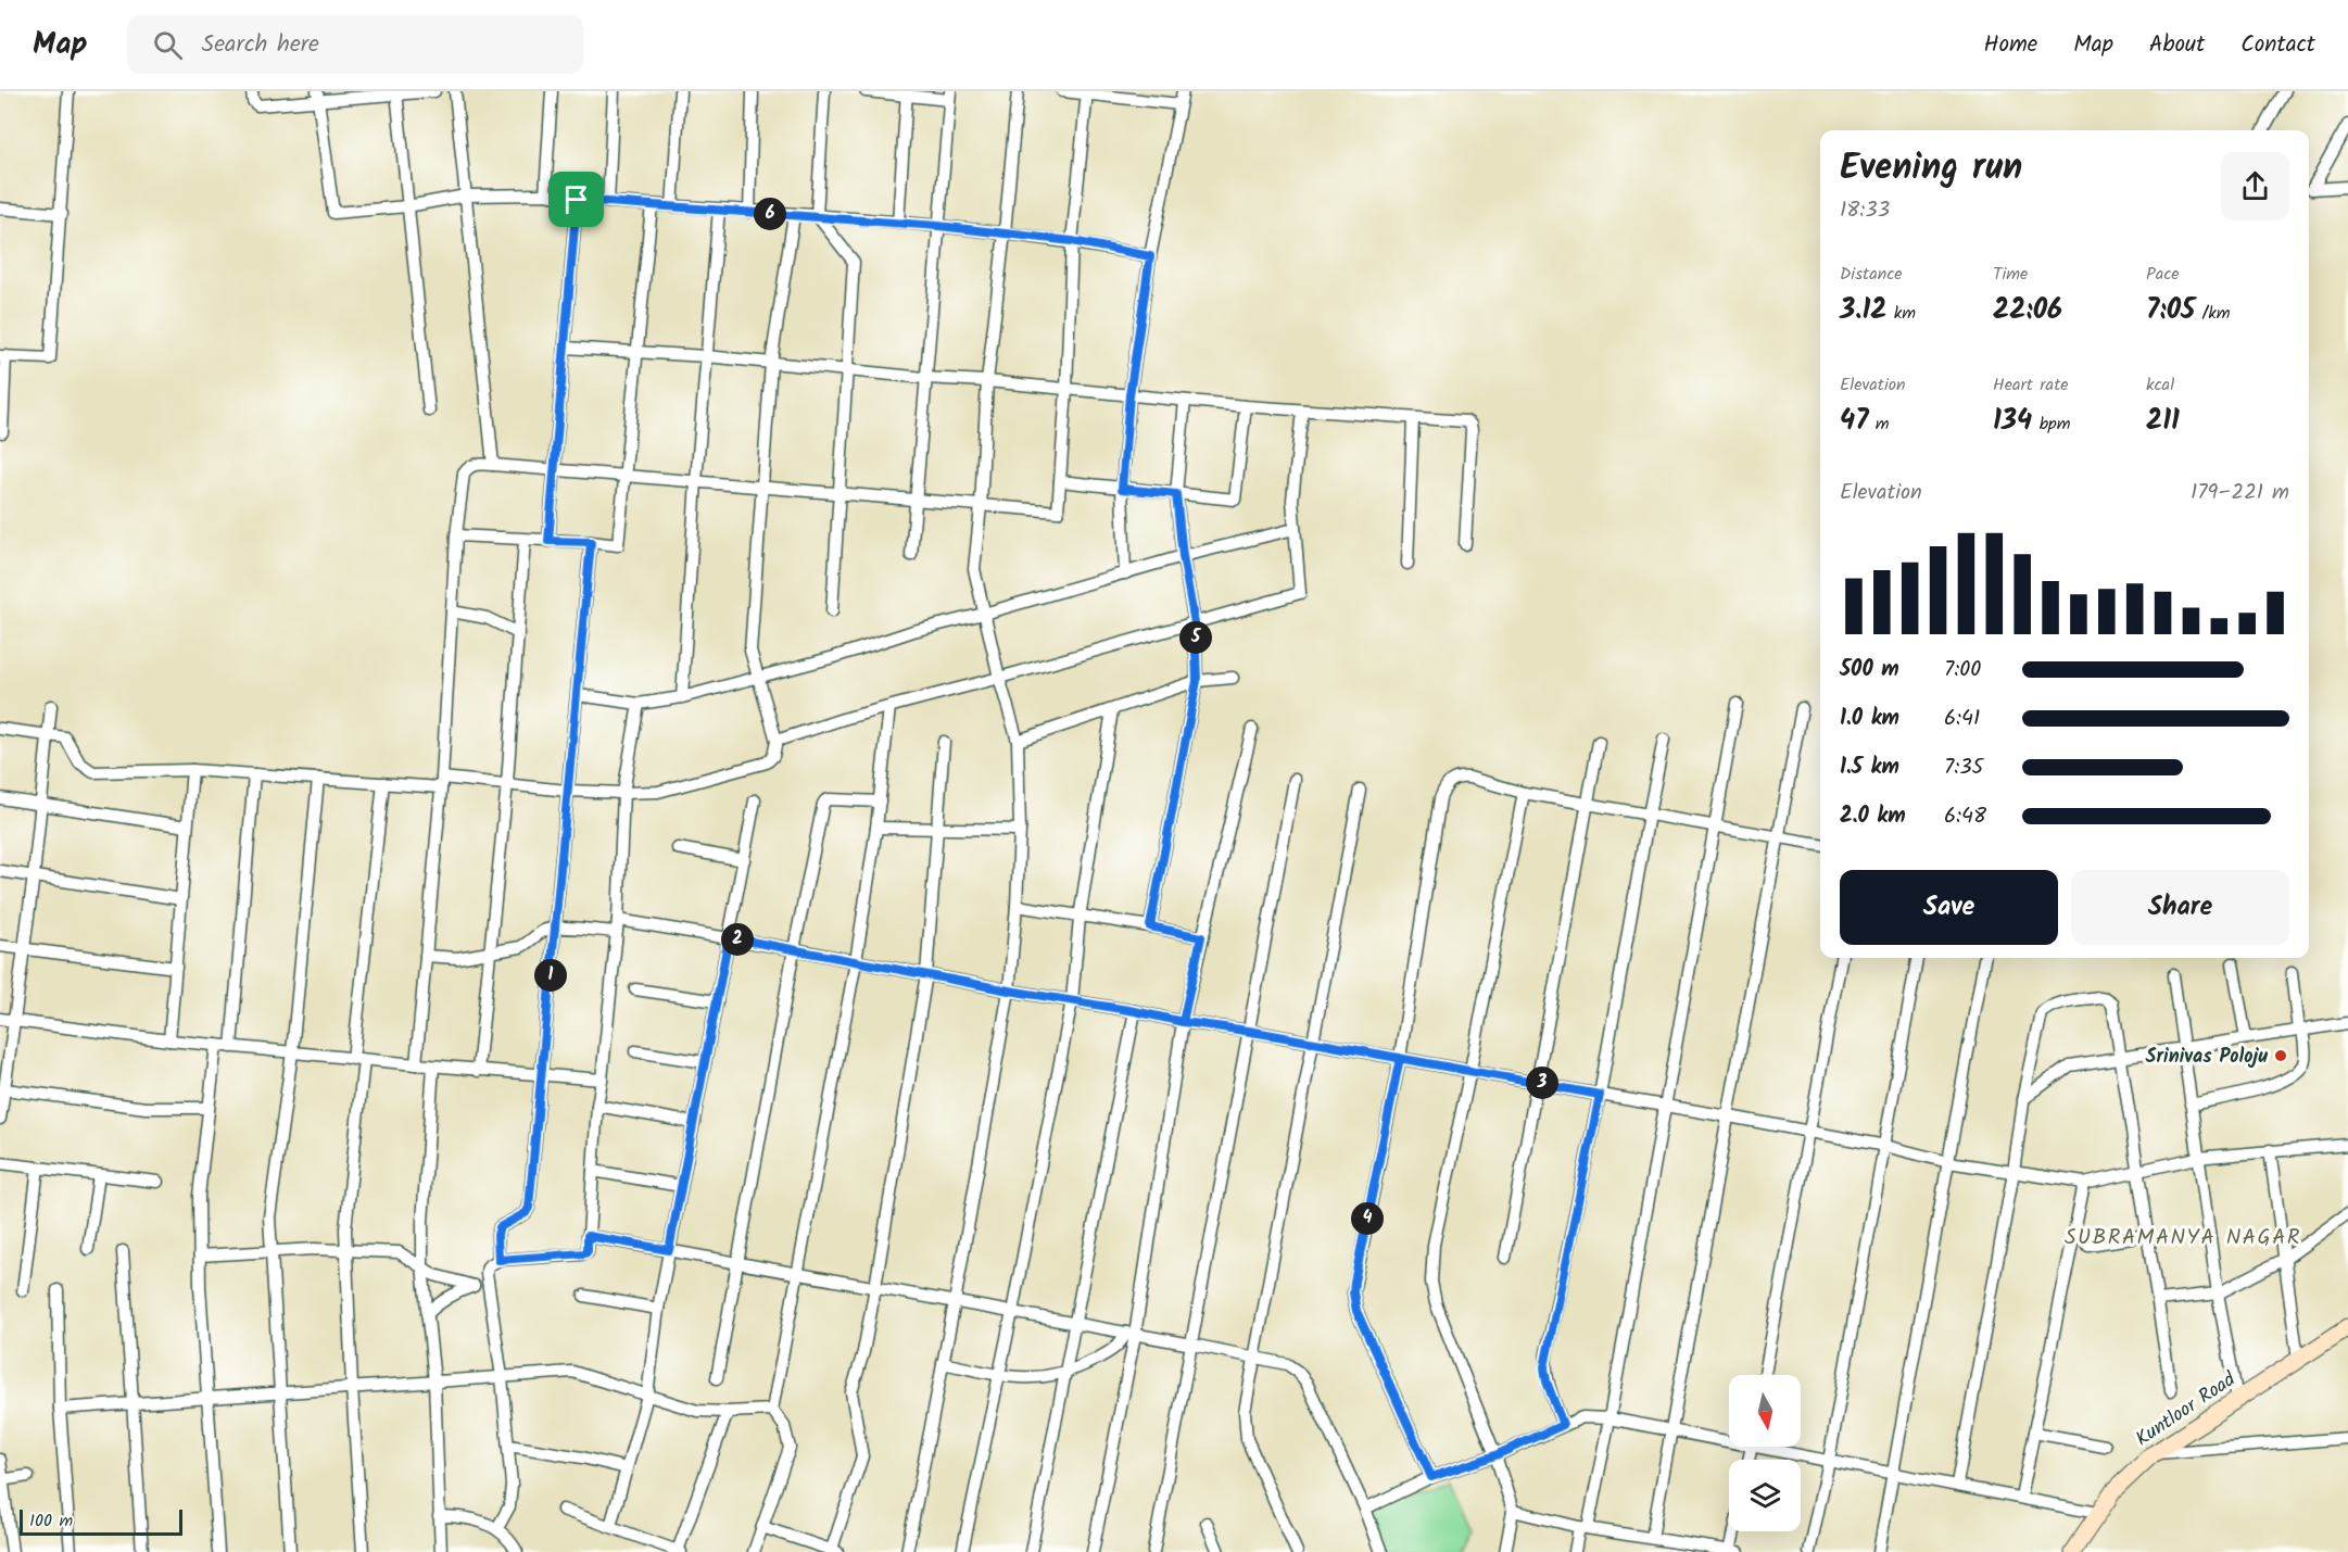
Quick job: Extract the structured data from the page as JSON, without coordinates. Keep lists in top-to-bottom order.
{
  "streets": {
    "street": ["Kuntloor Road"]
  },
  "districts": ["SUBRAMANYA NAGAR"],
  "places": ["Srinivas Poloju"],
  "scale_bar": "100 m",
  "north": "bottom",
  "page": {
    "header": "Map",
    "search": "Search here",
    "nav": [
      "Home",
      "Map",
      "About",
      "Contact"
    ],
    "heading": ["Evening run", "18:33"],
    "pins": [
      "6",
      "5",
      "2",
      "1",
      "3",
      "4"
    ],
    "stats": [
      ["Distance", "3.12 km"],
      ["Time", "22:06"],
      ["Pace", "7:05 /km"],
      ["Elevation", "47 m"],
      ["Heart rate", "134 bpm"],
      ["kcal", "211"]
    ],
    "chart": ["Elevation", "179–221 m"],
    "list": [
      {
        "name": "500 m",
        "note": "7:00"
      },
      {
        "name": "1.0 km",
        "note": "6:41"
      },
      {
        "name": "1.5 km",
        "note": "7:35"
      },
      {
        "name": "2.0 km",
        "note": "6:48"
      }
    ],
    "buttons": ["Save", "Share"],
    "scale": "100 m"
  }
}
